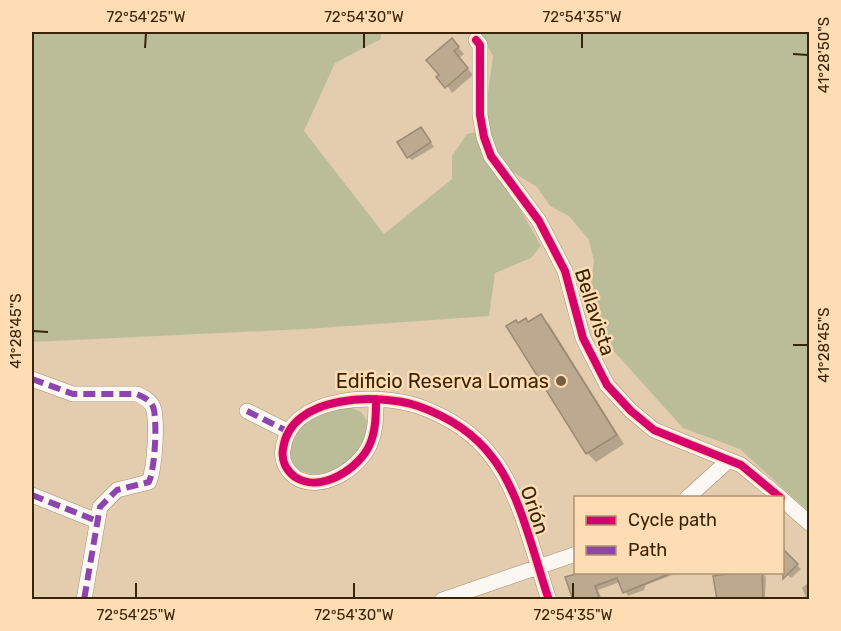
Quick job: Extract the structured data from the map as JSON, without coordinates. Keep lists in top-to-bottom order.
{
  "streets": {
    "street": ["Bellavista", "Orión"]
  },
  "places": ["Edificio Reserva Lomas"],
  "legend": ["Cycle path", "Path"],
  "coordinates": [
    "72°54'25\"W",
    "72°54'30\"W",
    "72°54'35\"W",
    "41°28'50\"S",
    "41°28'45\"S"
  ]
}
